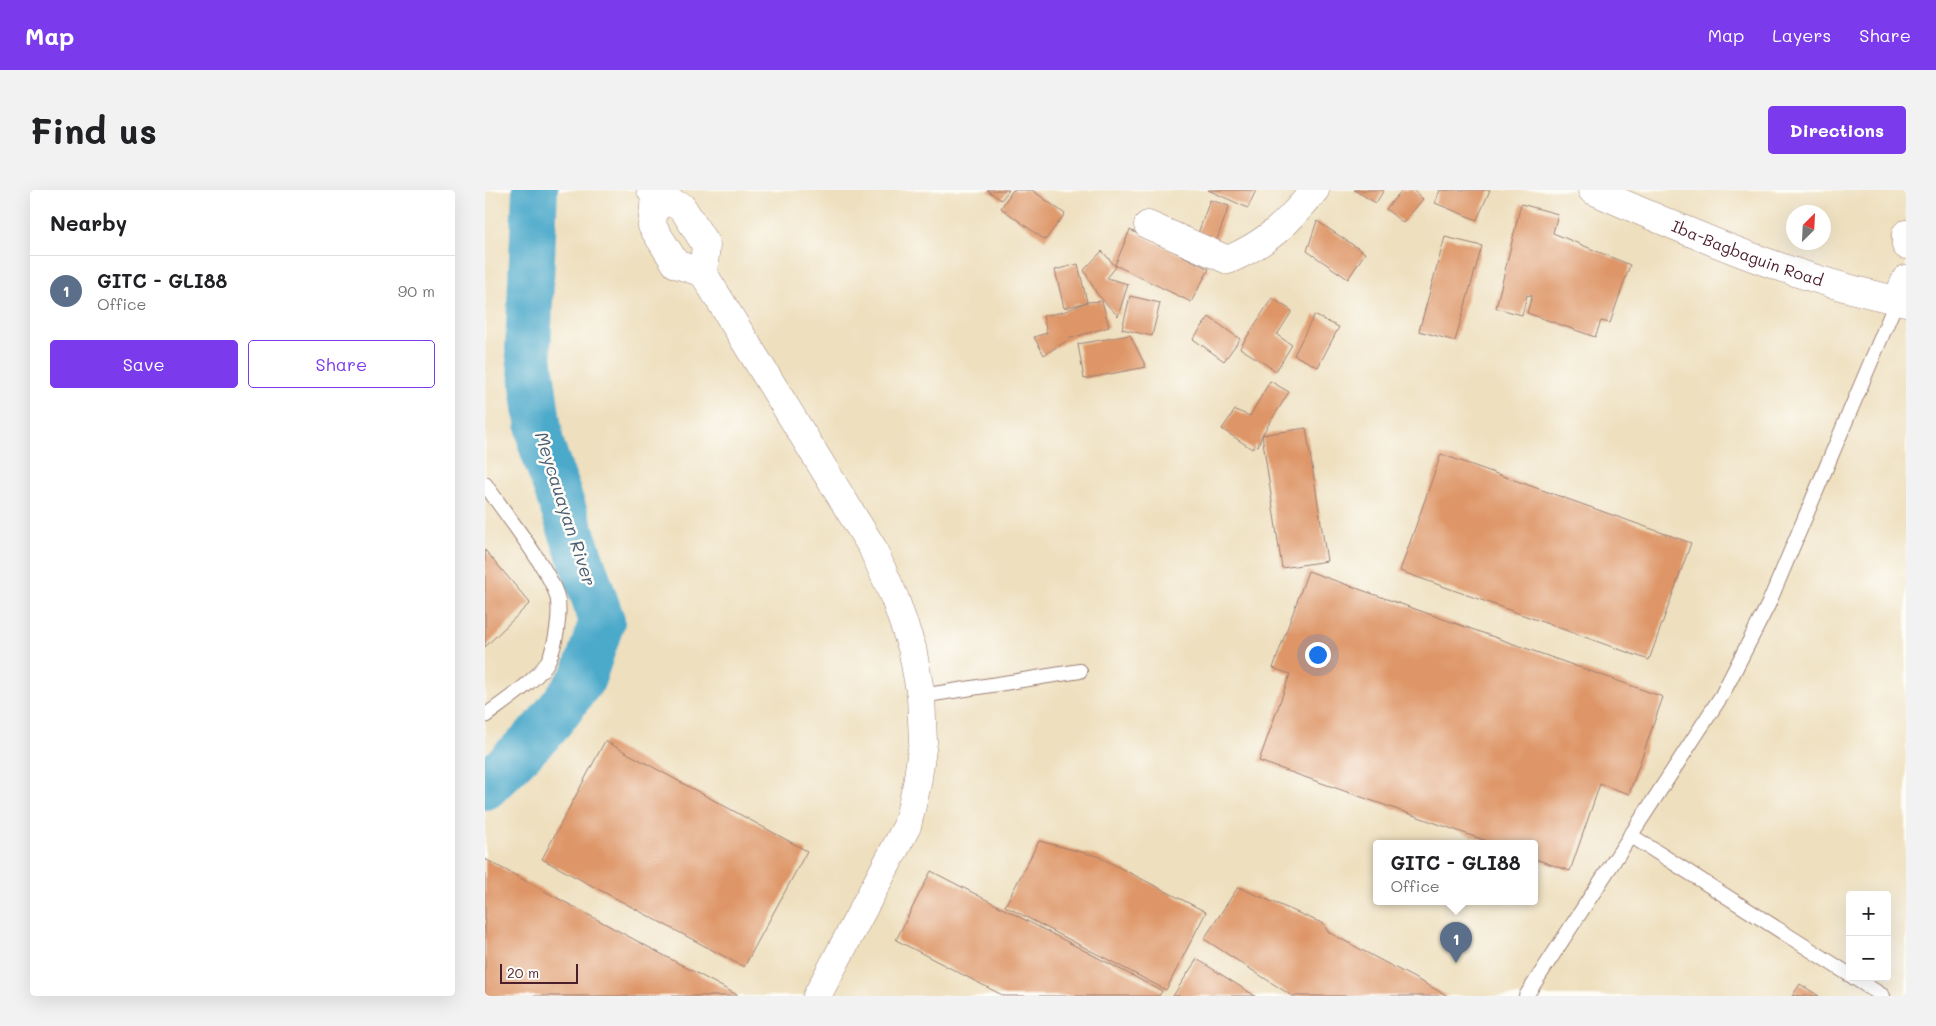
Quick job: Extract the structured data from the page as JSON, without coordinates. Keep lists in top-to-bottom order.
{
  "streets": {
    "street": ["Iba-Bagbaguin Road"]
  },
  "water": ["Meycauayan River"],
  "scale_bar": "20 m",
  "north": "top right",
  "page": {
    "header": "Map",
    "nav": ["Map", "Layers", "Share"],
    "buttons": [
      "Directions",
      ["Save", "Share"]
    ],
    "title": "Find us",
    "heading": "Nearby",
    "list": [
      {
        "mark": "1",
        "name": "GITC - GLI88",
        "note": "Office",
        "value": "90 m"
      }
    ],
    "popup": ["GITC - GLI88", "Office"],
    "map_buttons": ["+", "−"],
    "pins": "1",
    "scale": "20 m"
  }
}
